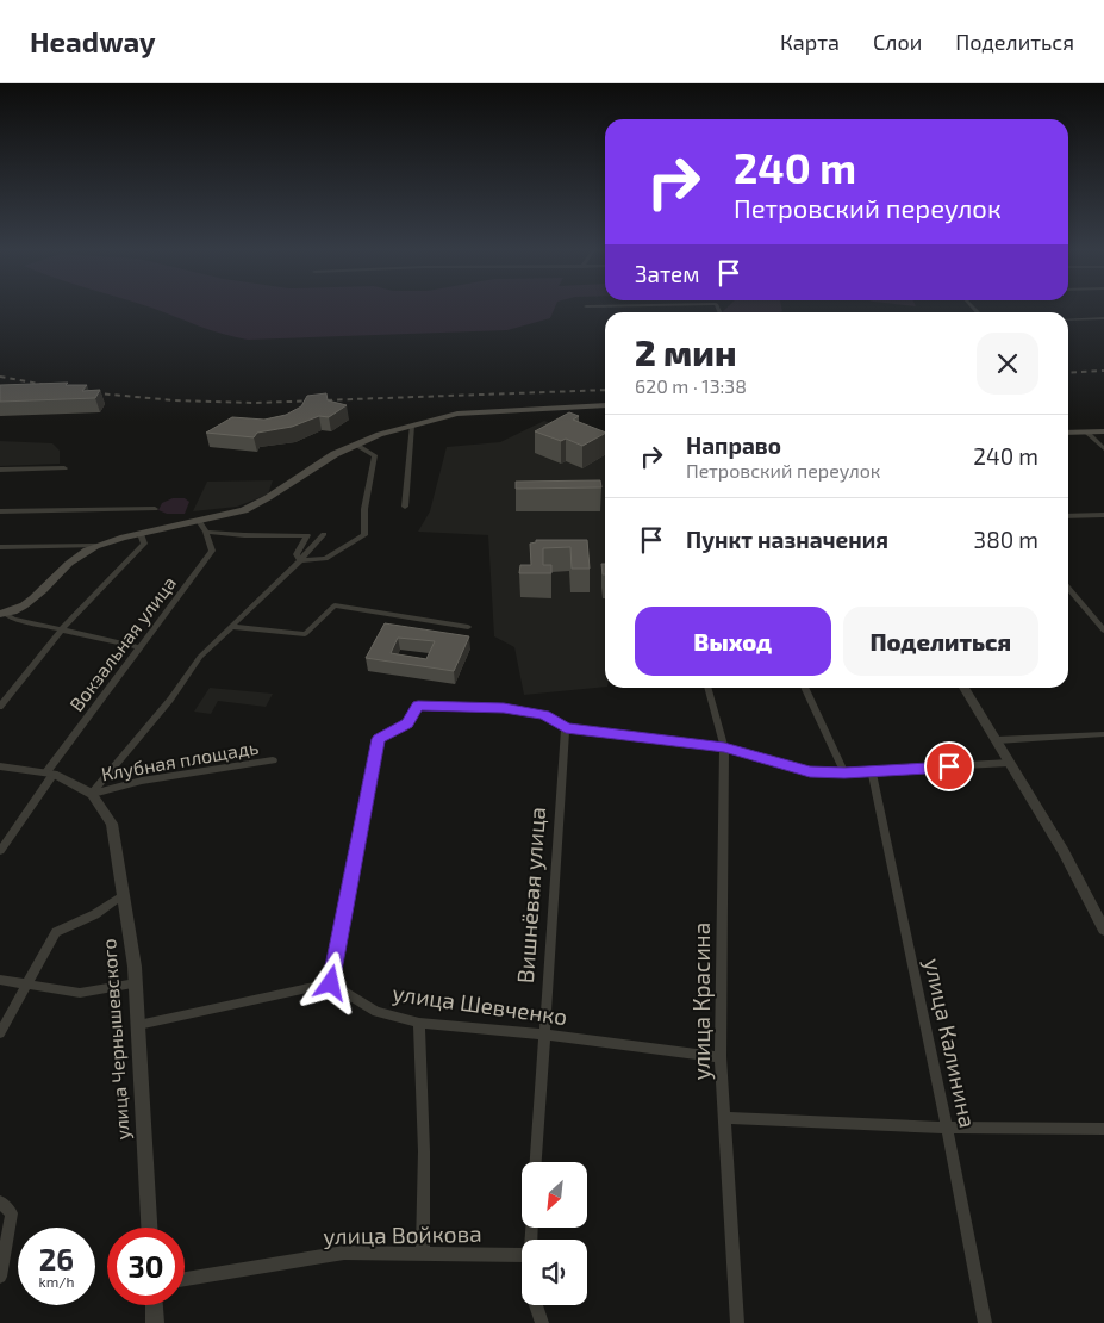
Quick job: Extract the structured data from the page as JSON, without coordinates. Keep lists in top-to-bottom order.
{
  "streets": {
    "street": [
      "Вокзальная улица",
      "Клубная площадь",
      "Вишнёвая улица",
      "улица Красина",
      "улица Шевченко",
      "улица Чернышевского",
      "улица Калинина",
      "улица Войкова"
    ]
  },
  "crossings": [
    ["Клубная площадь", "улица Чернышевского"],
    ["Вишнёвая улица", "улица Шевченко"],
    ["улица Красина", "улица Шевченко"]
  ],
  "north": "bottom left",
  "page": {
    "header": "Headway",
    "nav": ["Карта", "Слои", "Поделиться"],
    "turn": ["240 m", "Петровский переулок"],
    "then": "Затем",
    "heading": ["2 мин", "620 m · 13:38"],
    "list": [
      {
        "name": "Направо",
        "note": "Петровский переулок",
        "value": "240 m"
      },
      {
        "name": "Пункт назначения",
        "value": "380 m"
      }
    ],
    "buttons": ["Выход", "Поделиться"],
    "speed": "26 km/h",
    "limit": "30"
  }
}
